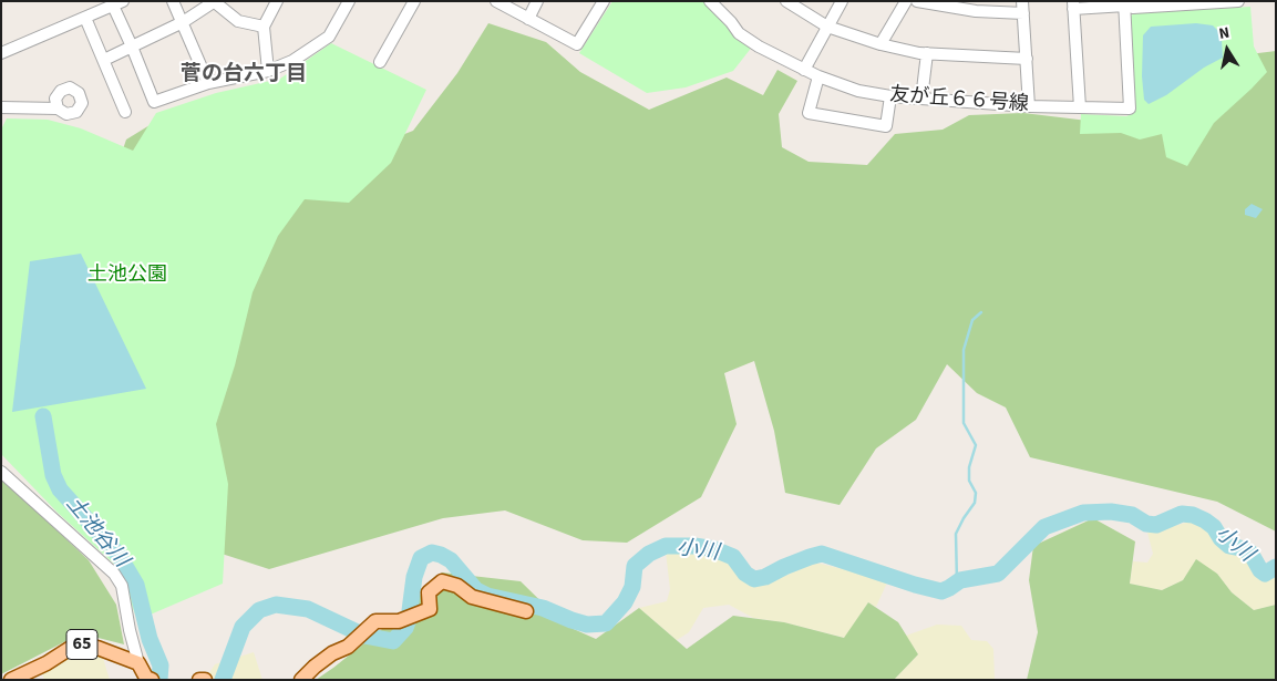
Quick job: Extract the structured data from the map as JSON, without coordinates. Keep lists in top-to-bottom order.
{
  "streets": {
    "main road": ["65"],
    "street": ["友が丘６６号線"]
  },
  "districts": ["菅の台六丁目"],
  "water": ["土池谷川", "小川"],
  "parks": ["土池公園"],
  "north": "top"
}
